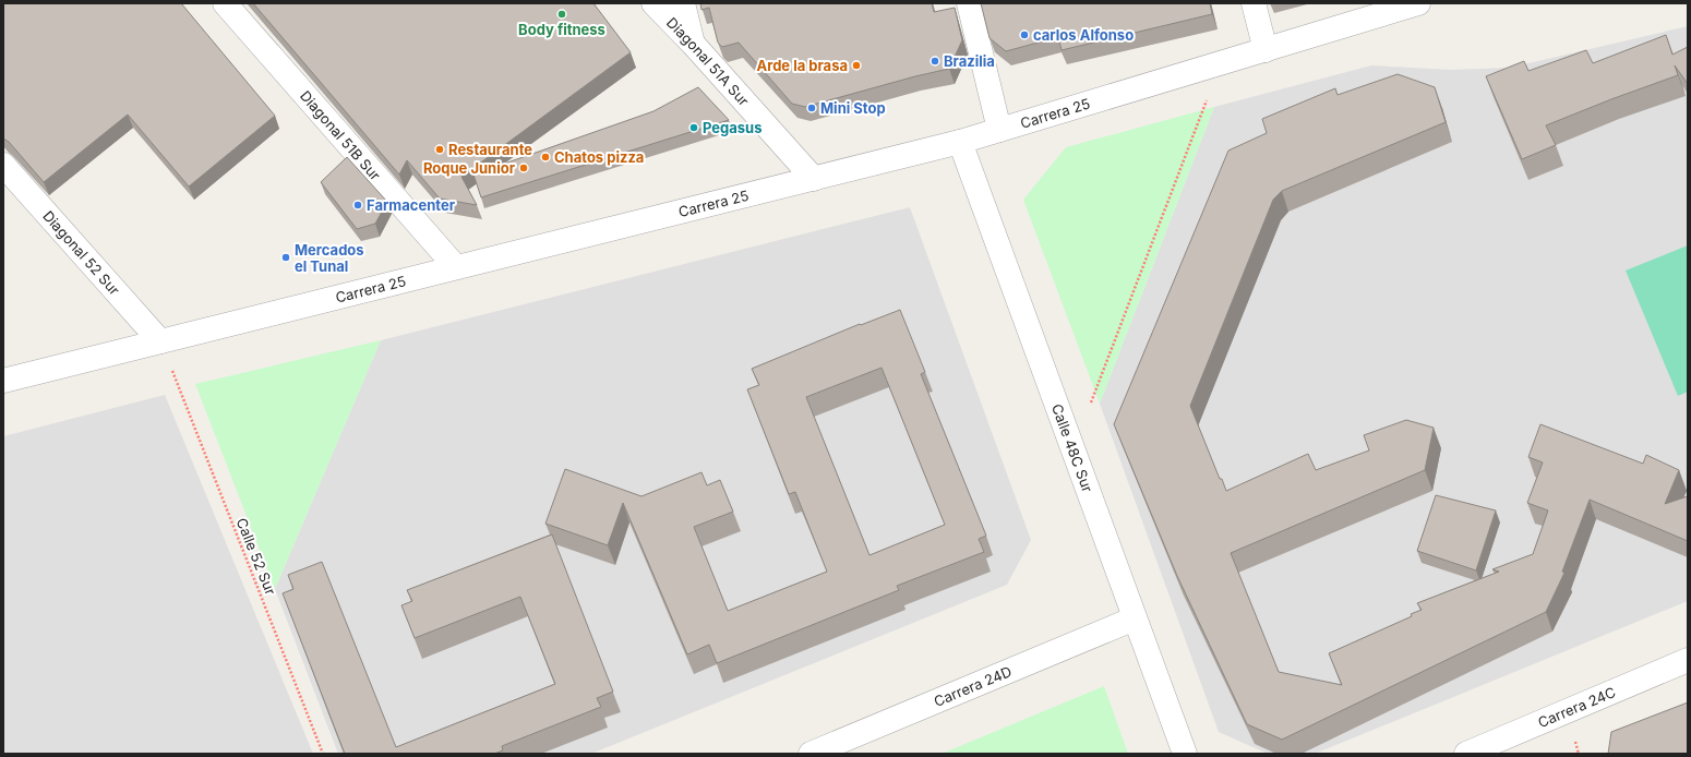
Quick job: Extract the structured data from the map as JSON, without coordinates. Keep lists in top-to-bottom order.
{
  "streets": {
    "street": [
      "Diagonal 51A Sur",
      "Carrera 25",
      "Diagonal 51B Sur",
      "Diagonal 52 Sur",
      "Calle 48C Sur",
      "Carrera 24D",
      "Carrera 24C"
    ],
    "path": ["Calle 52 Sur"]
  },
  "crossings": [
    ["Diagonal 51A Sur", "Carrera 25"],
    ["Carrera 25", "Diagonal 51B Sur"],
    ["Carrera 25", "Diagonal 52 Sur"],
    ["Carrera 25", "Calle 48C Sur"],
    ["Calle 48C Sur", "Carrera 24D"]
  ],
  "places": [
    "Body fitness",
    "carlos Alfonso",
    "Brazilia",
    "Arde la brasa",
    "Mini Stop",
    "Pegasus",
    "Restaurante",
    "Chatos pizza",
    "Roque Junior",
    "Farmacenter",
    "Mercados el Tunal"
  ]
}
